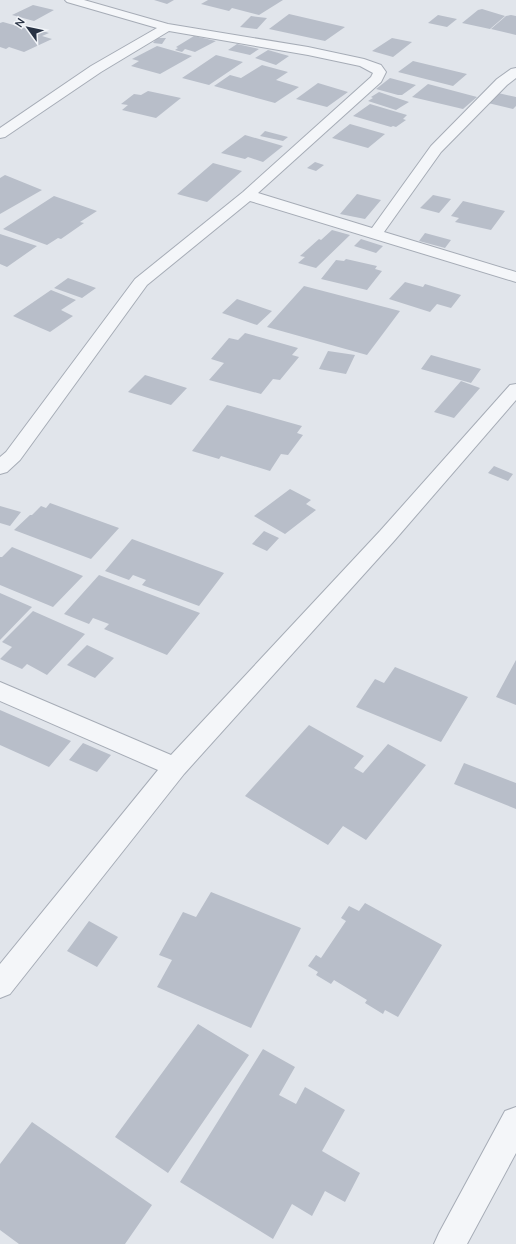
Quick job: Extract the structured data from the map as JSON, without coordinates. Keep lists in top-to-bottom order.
{
  "north": "top left"
}
